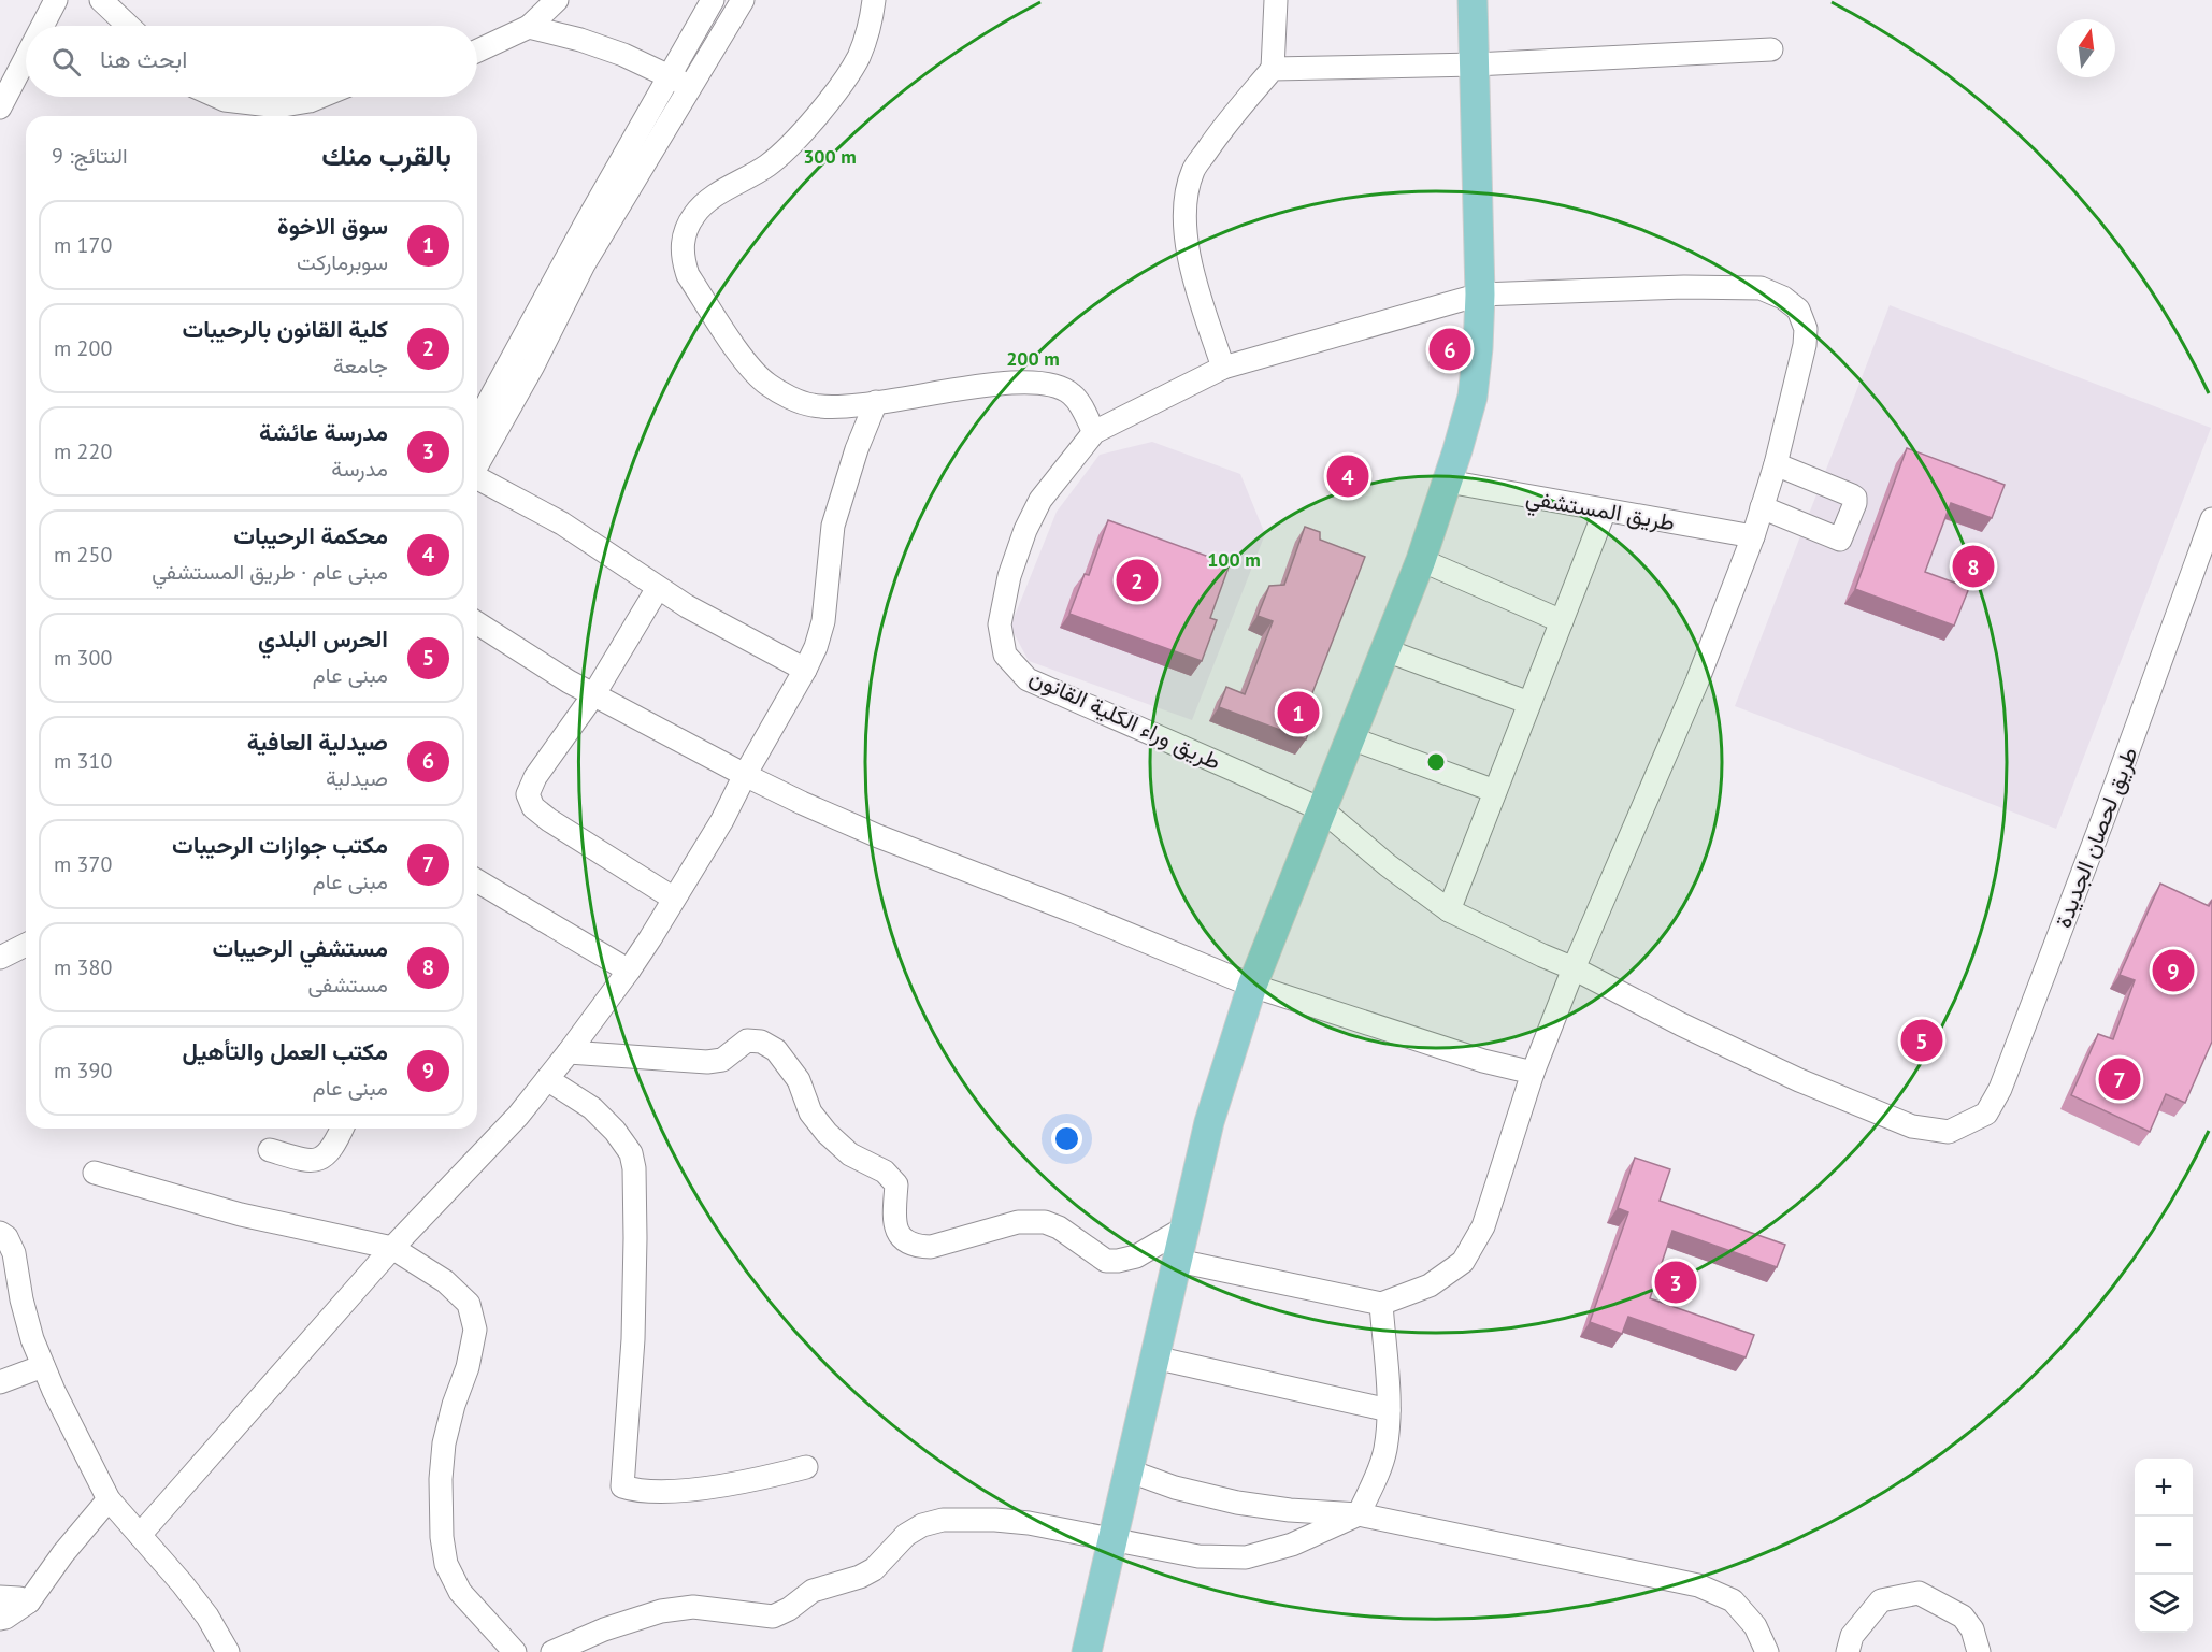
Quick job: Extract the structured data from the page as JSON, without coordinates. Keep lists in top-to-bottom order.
{
  "streets": {
    "street": ["طريق المستشفي", "طريق وراء الكلية القانون", "طريق لحصان الجديدة"]
  },
  "crossings": [
    ["طريق المستشفي", "طريق وراء الكلية القانون"],
    ["طريق وراء الكلية القانون", "طريق لحصان الجديدة"]
  ],
  "north": "top",
  "page": {
    "search": "ابحث هنا",
    "heading": ["بالقرب منك", "النتائج: 9"],
    "list": [
      {
        "mark": "1",
        "name": "سوق الاخوة",
        "note": "سوبرماركت",
        "value": "170 m"
      },
      {
        "mark": "2",
        "name": "كلية القانون بالرحيبات",
        "note": "جامعة",
        "value": "200 m"
      },
      {
        "mark": "3",
        "name": "مدرسة عائشة",
        "note": "مدرسة",
        "value": "220 m"
      },
      {
        "mark": "4",
        "name": "محكمة الرحيبات",
        "note": "مبنى عام · طريق المستشفي",
        "value": "250 m"
      },
      {
        "mark": "5",
        "name": "الحرس البلدي",
        "note": "مبنى عام",
        "value": "300 m"
      },
      {
        "mark": "6",
        "name": "صيدلية العافية",
        "note": "صيدلية",
        "value": "310 m"
      },
      {
        "mark": "7",
        "name": "مكتب جوازات الرحيبات",
        "note": "مبنى عام",
        "value": "370 m"
      },
      {
        "mark": "8",
        "name": "مستشفي الرحيبات",
        "note": "مستشفى",
        "value": "380 m"
      },
      {
        "mark": "9",
        "name": "مكتب العمل والتأهيل",
        "note": "مبنى عام",
        "value": "390 m"
      }
    ],
    "pins": [
      "6",
      "4",
      "8",
      "2",
      "1",
      "9",
      "5",
      "7",
      "3"
    ],
    "map_buttons": ["+", "−"]
  },
  "rings": ["300 m", "200 m", "100 m"]
}
